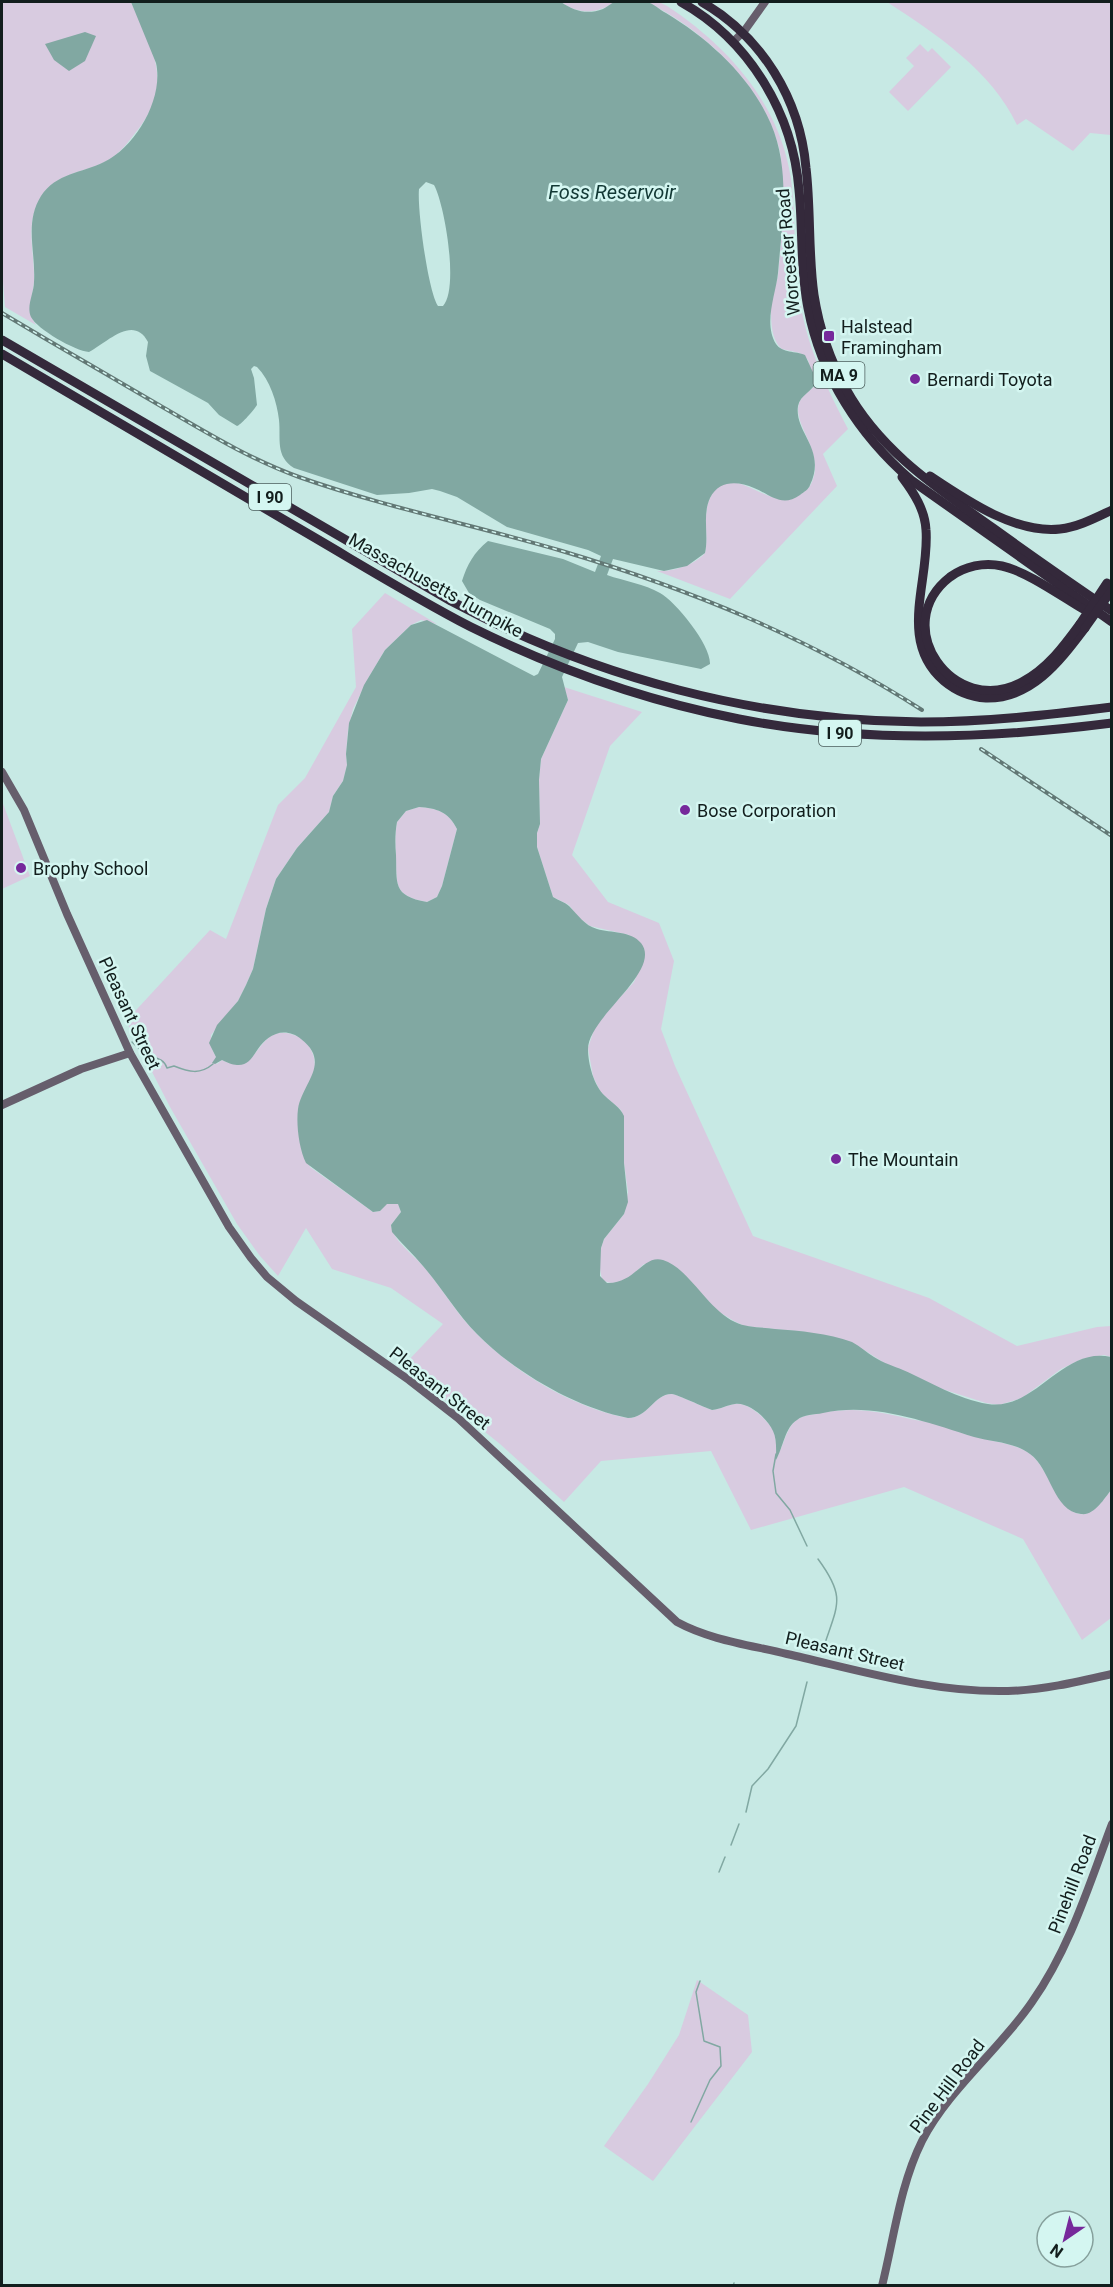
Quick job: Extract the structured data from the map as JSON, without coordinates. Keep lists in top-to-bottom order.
{
  "streets": {
    "highway": [
      "Worcester Road",
      "MA 9",
      "I 90",
      "Massachusetts Turnpike"
    ],
    "main road": ["Pleasant Street", "Pinehill Road", "Pine Hill Road"]
  },
  "crossings": [
    ["Pinehill Road", "Pine Hill Road"]
  ],
  "water": ["Foss Reservoir"],
  "places": {
    "transit": ["Halstead Framingham"],
    "other": [
      "Bernardi Toyota",
      "Bose Corporation",
      "Brophy School",
      "The Mountain"
    ]
  },
  "north": "bottom left"
}
